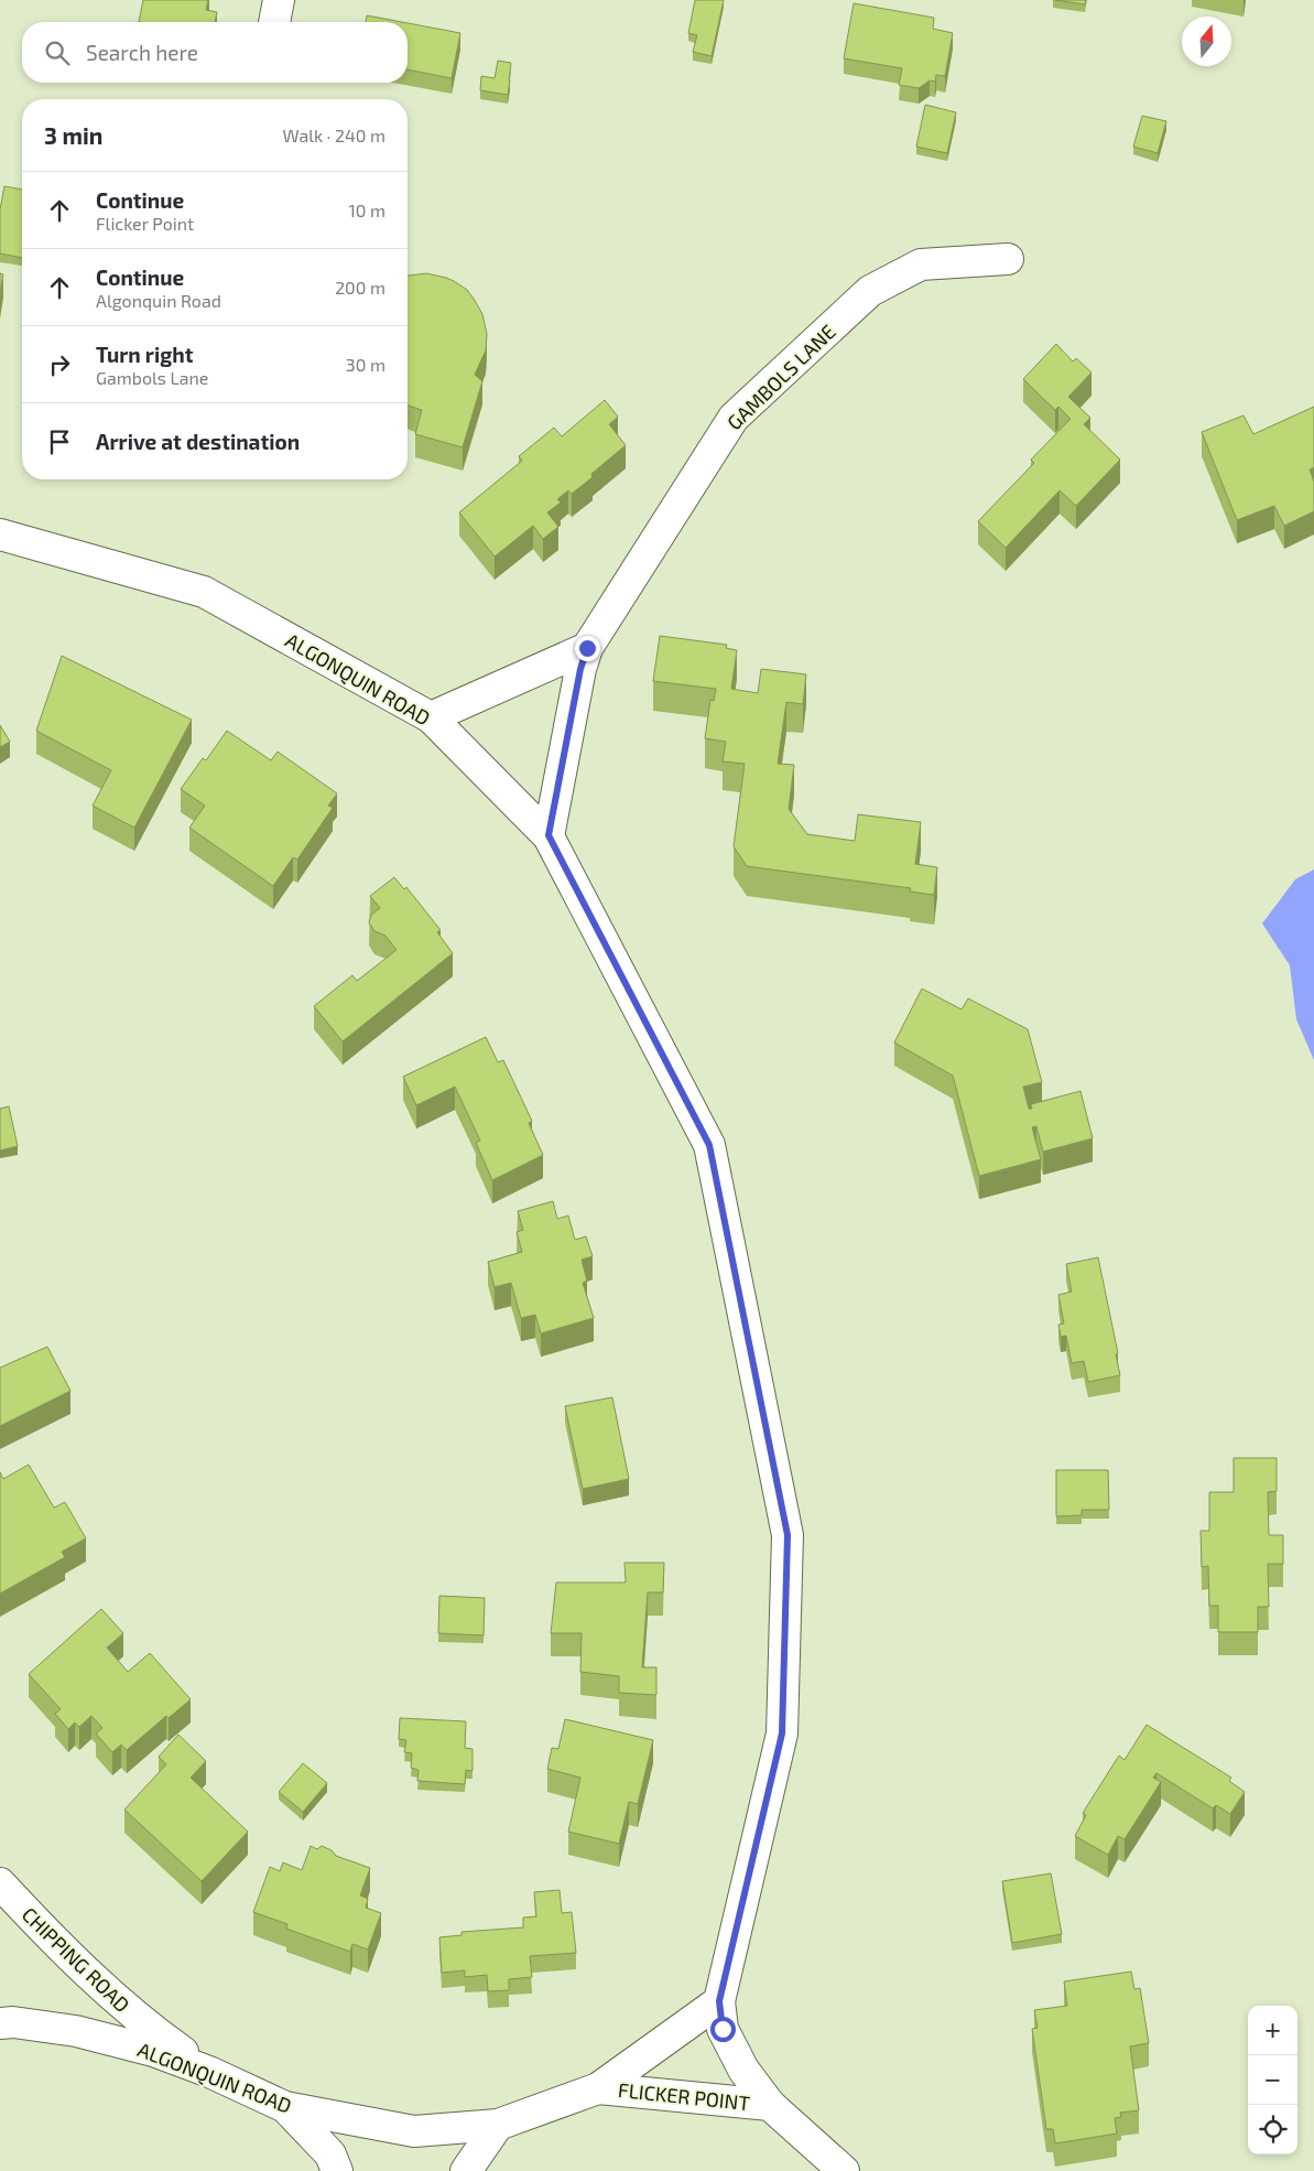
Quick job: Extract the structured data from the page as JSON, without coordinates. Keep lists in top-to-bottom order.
{
  "streets": {
    "street": [
      "GAMBOLS LANE",
      "ALGONQUIN ROAD",
      "CHIPPING ROAD",
      "FLICKER POINT"
    ]
  },
  "crossings": [
    ["GAMBOLS LANE", "ALGONQUIN ROAD"],
    ["ALGONQUIN ROAD", "CHIPPING ROAD"],
    ["ALGONQUIN ROAD", "FLICKER POINT"]
  ],
  "north": "top",
  "page": {
    "search": "Search here",
    "heading": ["3 min", "Walk · 240 m"],
    "list": [
      ["Continue", "Flicker Point", "10 m"],
      ["Continue", "Algonquin Road", "200 m"],
      ["Turn right", "Gambols Lane", "30 m"],
      "Arrive at destination"
    ],
    "map_buttons": ["+", "−"]
  }
}
